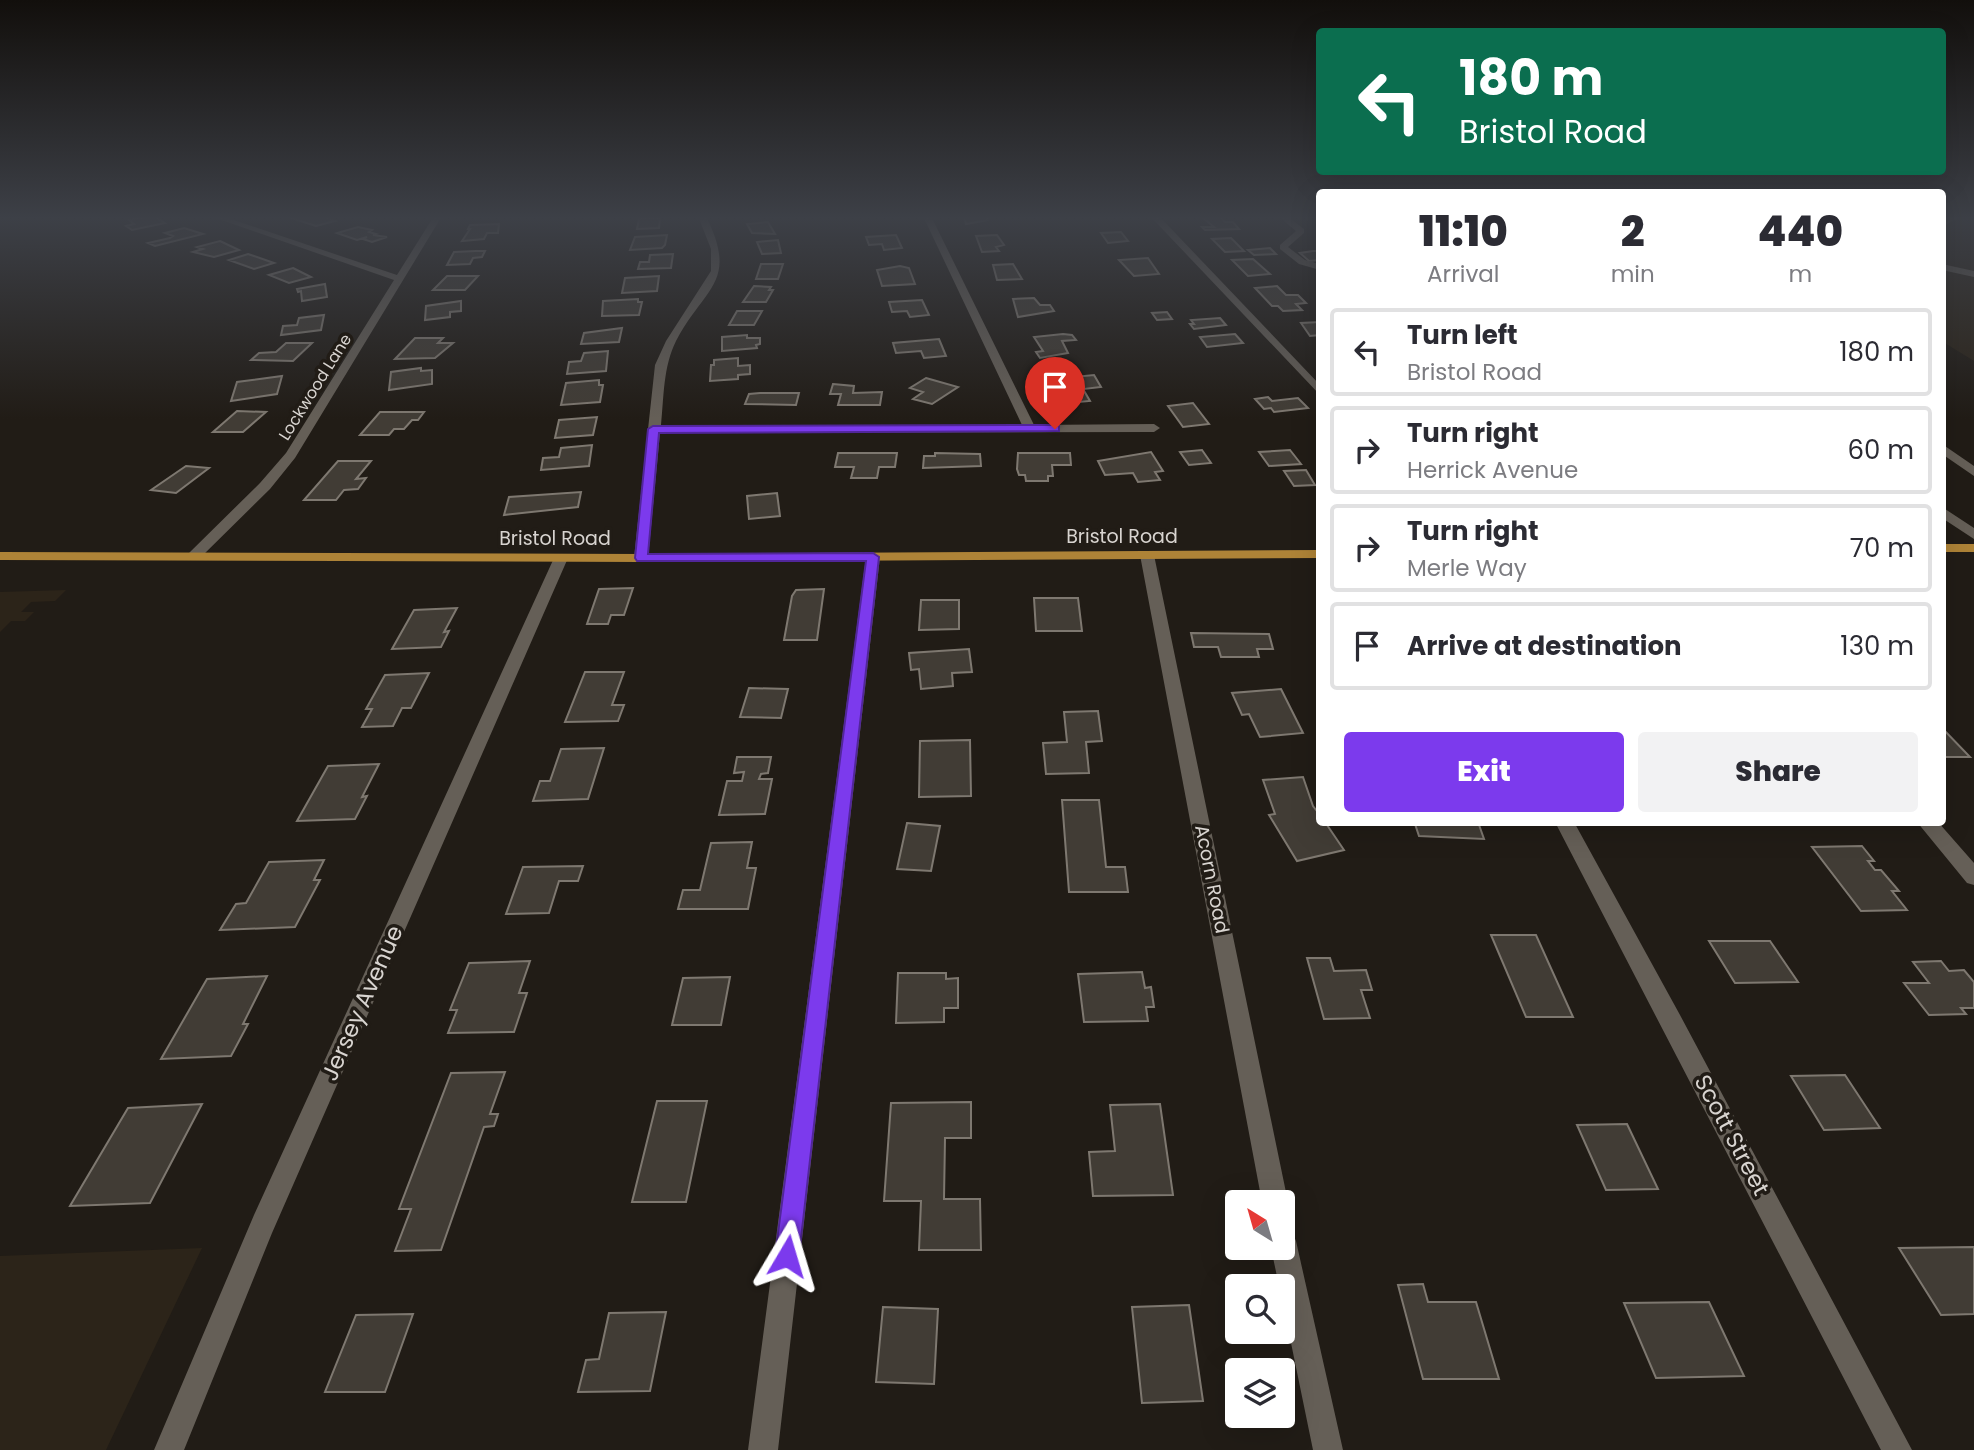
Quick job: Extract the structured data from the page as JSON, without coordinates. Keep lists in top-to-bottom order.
{
  "streets": {
    "main road": ["Bristol Road"],
    "street": [
      "Lockwood Lane",
      "Acorn Road",
      "Jersey Avenue",
      "Scott Street"
    ]
  },
  "crossings": [
    ["Lockwood Lane", "Bristol Road"],
    ["Bristol Road", "Acorn Road"],
    ["Bristol Road", "Jersey Avenue"]
  ],
  "north": "top left",
  "page": {
    "turn": ["180 m", "Bristol Road"],
    "eta": [
      "11:10",
      "Arrival",
      "2",
      "min",
      "440",
      "m"
    ],
    "list": [
      {
        "name": "Turn left",
        "note": "Bristol Road",
        "value": "180 m"
      },
      {
        "name": "Turn right",
        "note": "Herrick Avenue",
        "value": "60 m"
      },
      {
        "name": "Turn right",
        "note": "Merle Way",
        "value": "70 m"
      },
      {
        "name": "Arrive at destination",
        "value": "130 m"
      }
    ],
    "buttons": ["Exit", "Share"]
  }
}
